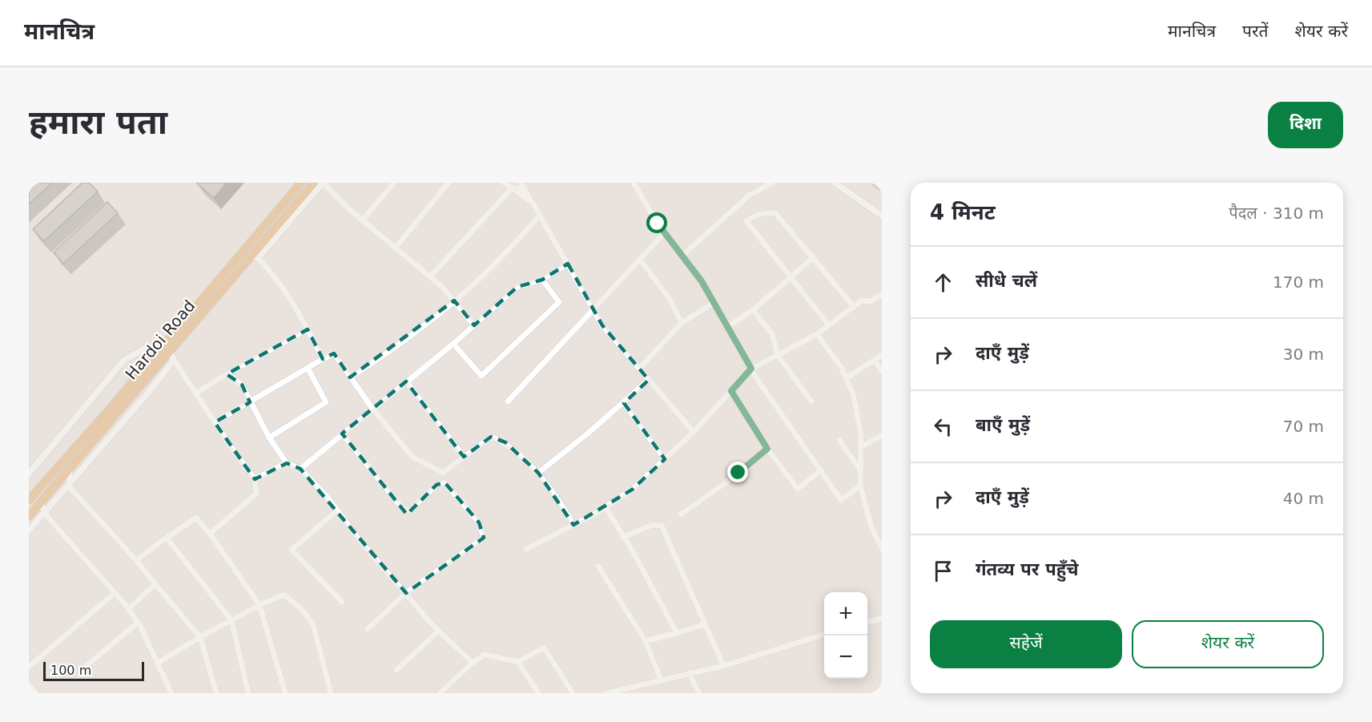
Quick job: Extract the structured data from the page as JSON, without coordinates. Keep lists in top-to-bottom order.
{
  "streets": {
    "highway": ["Hardoi Road"]
  },
  "scale_bar": "100 m",
  "page": {
    "header": "मानचित्र",
    "nav": ["मानचित्र", "परतें", "शेयर करें"],
    "buttons": [
      "दिशा",
      ["सहेजें", "शेयर करें"]
    ],
    "title": "हमारा पता",
    "heading": ["4 मिनट", "पैदल · 310 m"],
    "list": [
      ["सीधे चलें", "170 m"],
      ["दाएँ मुड़ें", "30 m"],
      ["बाएँ मुड़ें", "70 m"],
      ["दाएँ मुड़ें", "40 m"],
      "गंतव्य पर पहुँचे"
    ],
    "map_buttons": ["+", "−"],
    "scale": "100 m"
  }
}
